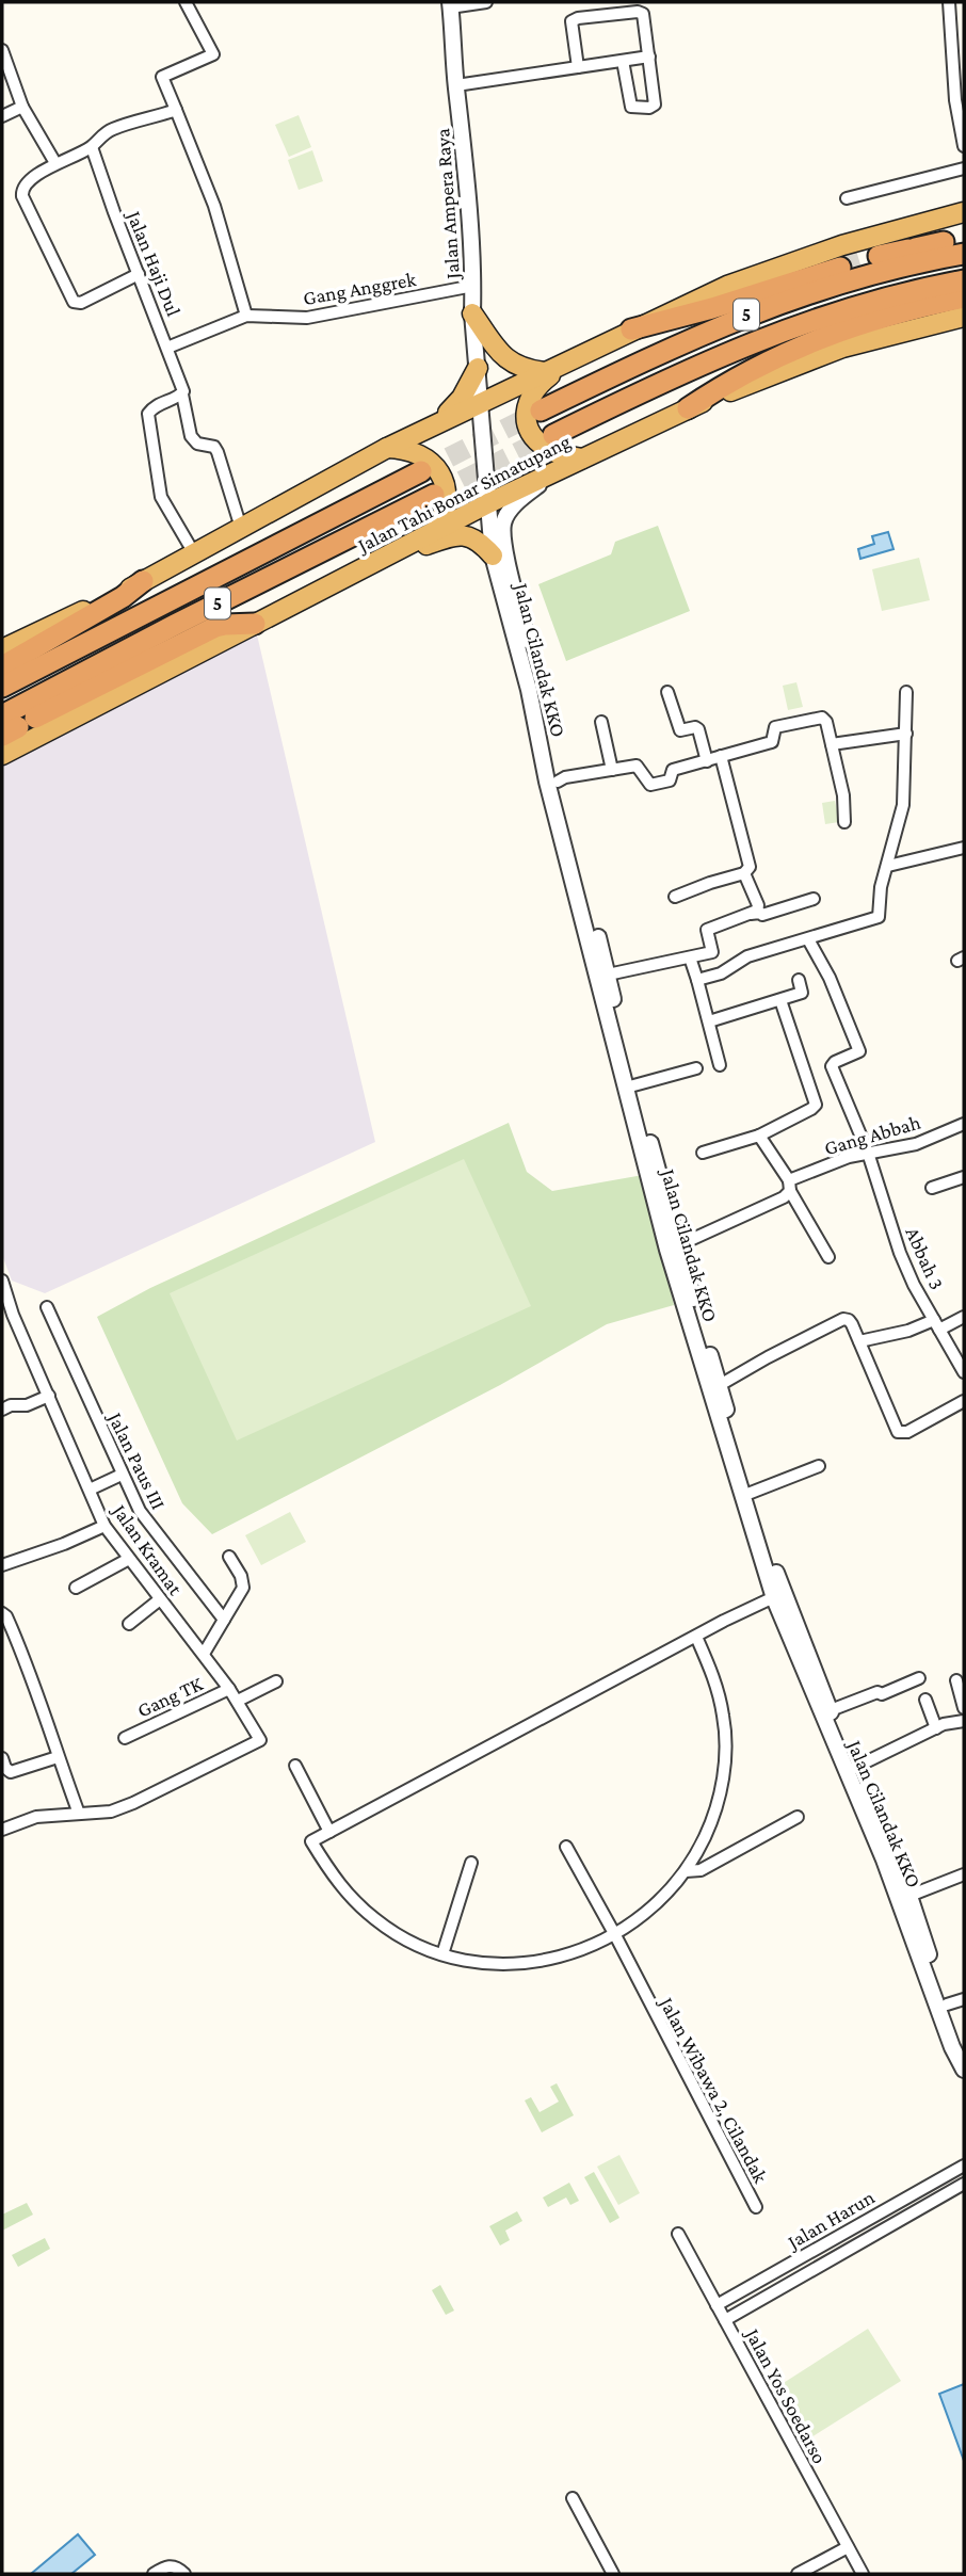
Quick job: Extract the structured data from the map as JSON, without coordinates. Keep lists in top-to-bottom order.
{
  "streets": {
    "highway": ["5", "Jalan Tahi Bonar Simatupang"],
    "street": [
      "Jalan Ampera Raya",
      "Jalan Haji Dul",
      "Gang Anggrek",
      "Jalan Cilandak KKO",
      "Gang Abbah",
      "Abbah 3",
      "Jalan Paus III",
      "Jalan Kramat",
      "Gang TK",
      "Jalan Wibawa 2, Cilandak",
      "Jalan Harun",
      "Jalan Yos Soedarso"
    ]
  },
  "crossings": [
    ["Jalan Ampera Raya", "Gang Anggrek"],
    ["Jalan Ampera Raya", "Jalan Cilandak KKO"],
    ["Jalan Haji Dul", "Gang Anggrek"],
    ["Jalan Tahi Bonar Simatupang", "Jalan Cilandak KKO"],
    ["Jalan Cilandak KKO", "Gang Abbah"],
    ["Gang Abbah", "Abbah 3"],
    ["Jalan Kramat", "Gang TK"],
    ["Jalan Harun", "Jalan Yos Soedarso"]
  ]
}
